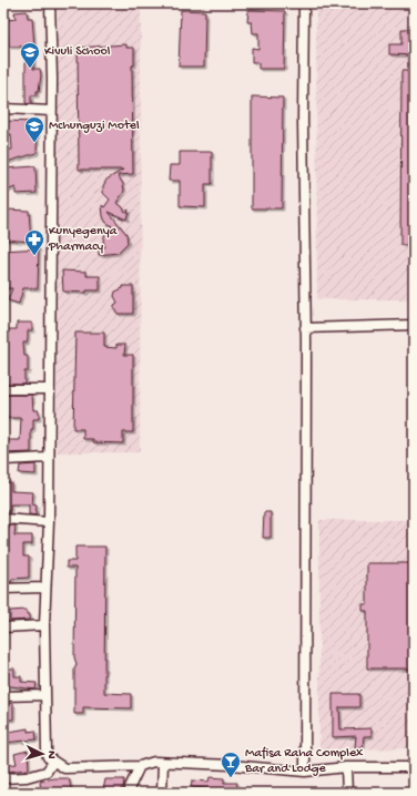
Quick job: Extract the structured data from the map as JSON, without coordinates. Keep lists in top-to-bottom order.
{
  "places": {
    "school or university": ["Kivuli School", "Mchunguzi Motel"],
    "pharmacy": ["Kunyegenya Pharmacy"],
    "bar": ["Mafisa Raha Complex Bar and Lodge"]
  },
  "north": "right"
}
